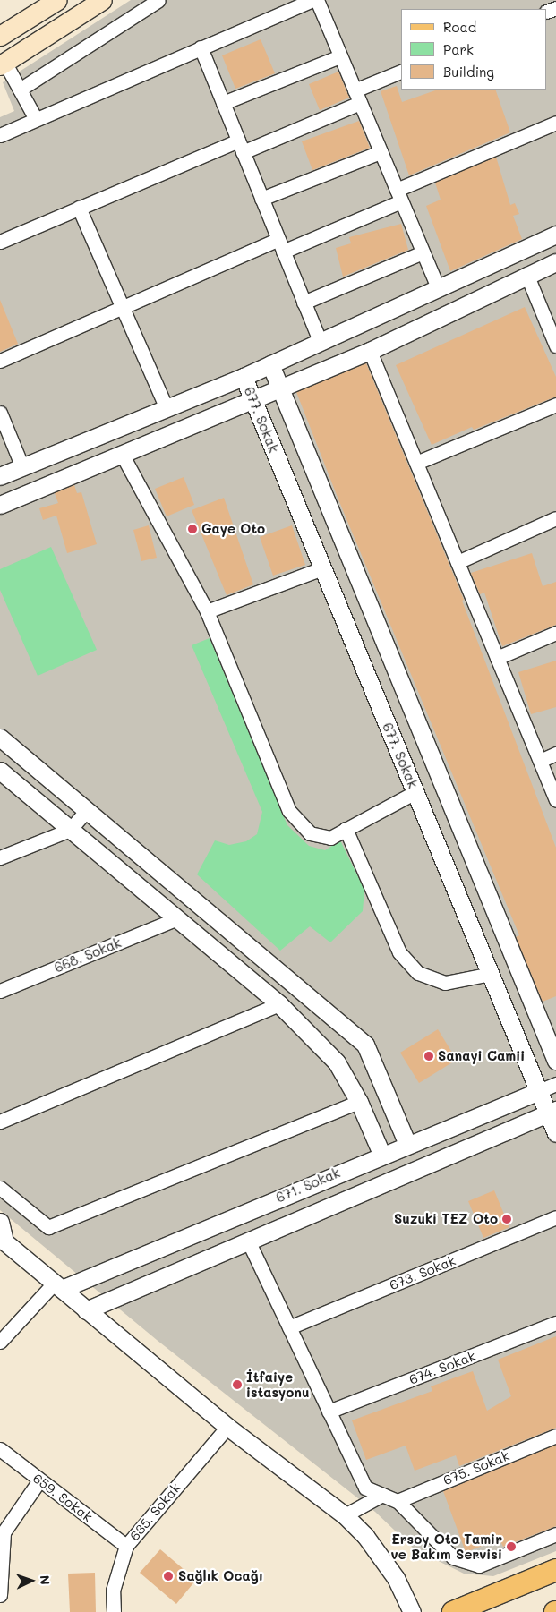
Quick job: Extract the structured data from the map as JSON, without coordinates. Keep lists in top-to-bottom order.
{
  "streets": {
    "street": [
      "677. Sokak",
      "668. Sokak",
      "671. Sokak",
      "673. Sokak",
      "674. Sokak",
      "675. Sokak",
      "659. Sokak",
      "635. Sokak"
    ]
  },
  "crossings": [
    ["677. Sokak", "671. Sokak"],
    ["659. Sokak", "635. Sokak"]
  ],
  "places": [
    "Gaye Oto",
    "Sanayi Camii",
    "Suzuki TEZ Oto",
    "İtfaiye istasyonu",
    "Ersoy Oto Tamir ve Bakım Servisi",
    "Sağlık Ocağı"
  ],
  "legend": ["Road", "Park", "Building"],
  "north": "right"
}
